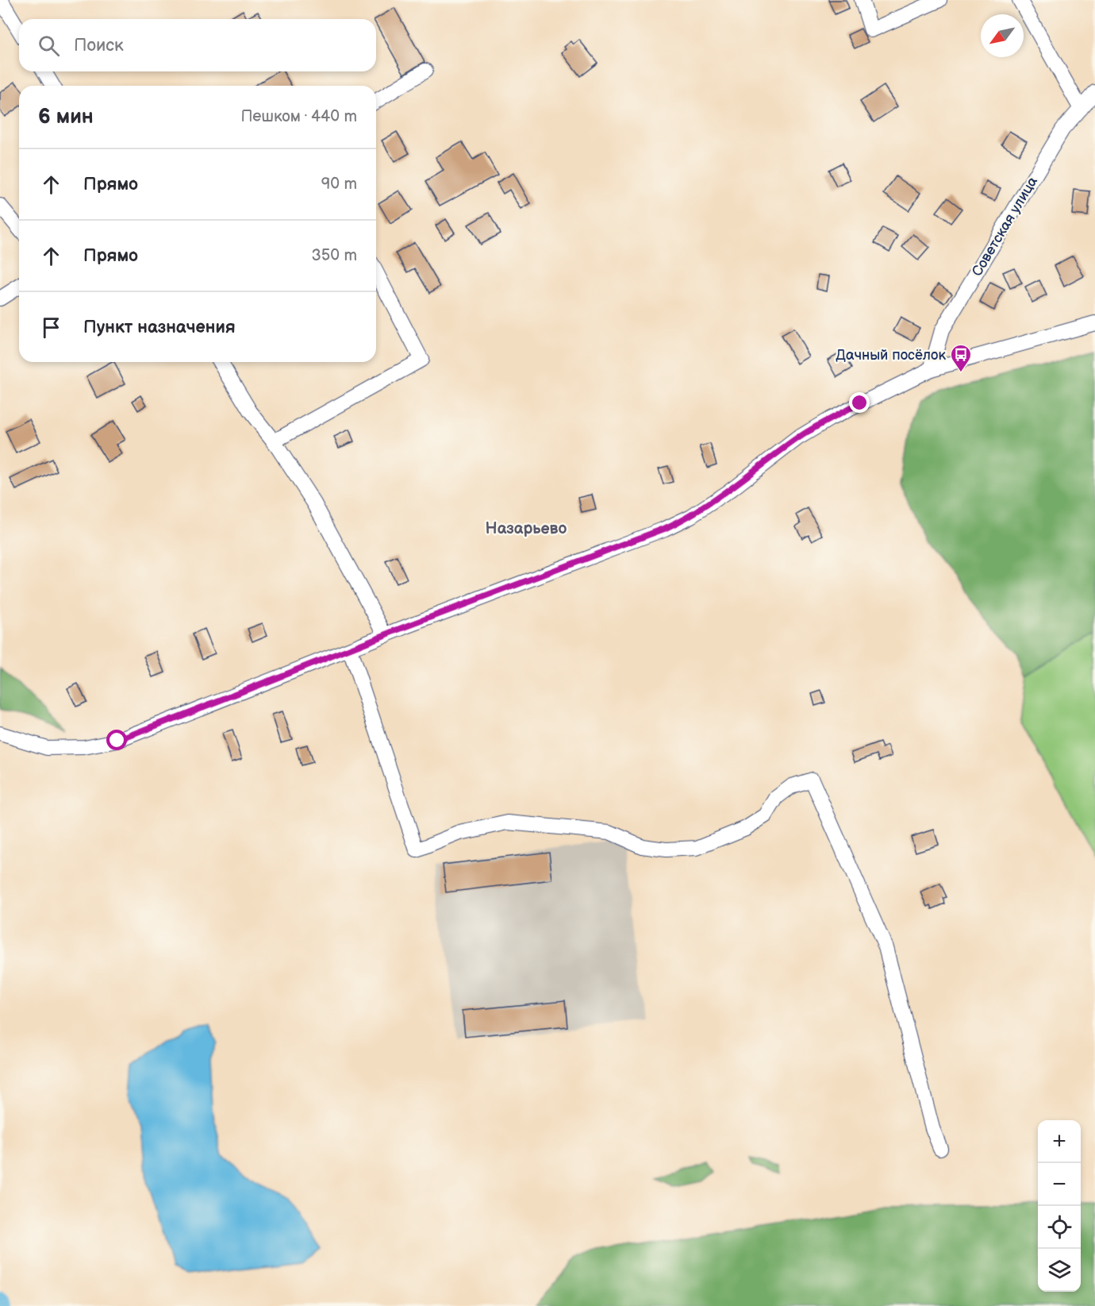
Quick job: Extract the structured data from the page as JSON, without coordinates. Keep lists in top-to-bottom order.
{
  "streets": {
    "street": ["Советская улица"]
  },
  "districts": ["Назарьево"],
  "places": {
    "bus stop": ["Дачный посёлок"]
  },
  "north": "bottom left",
  "page": {
    "search": "Поиск",
    "heading": ["6 мин", "Пешком · 440 m"],
    "list": [
      ["Прямо", "90 m"],
      ["Прямо", "350 m"],
      "Пункт назначения"
    ],
    "map_buttons": ["+", "−"]
  }
}
